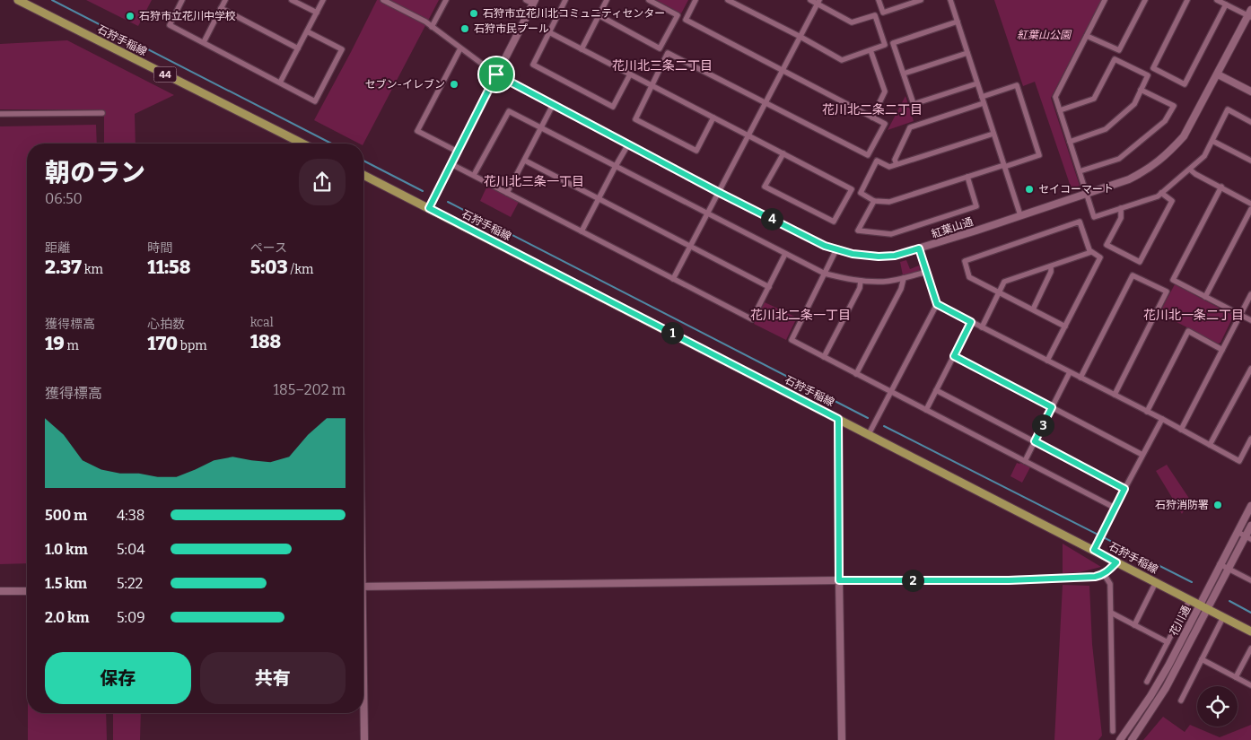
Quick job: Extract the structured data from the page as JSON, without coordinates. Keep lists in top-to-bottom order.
{
  "streets": {
    "main road": ["石狩手稲線", "44"],
    "street": ["紅葉山通", "花川通"]
  },
  "crossings": [
    ["石狩手稲線", "花川通"]
  ],
  "districts": [
    "花川北三条二丁目",
    "花川北二条二丁目",
    "花川北三条一丁目",
    "花川北二条一丁目",
    "花川北一条二丁目"
  ],
  "parks": ["紅葉山公園"],
  "places": [
    "石狩市立花川北コミュニティセンター",
    "石狩市立花川中学校",
    "石狩市民プール",
    "セブン-イレブン",
    "セイコーマート",
    "石狩消防署"
  ],
  "page": {
    "heading": ["朝のラン", "06:50"],
    "pins": [
      "4",
      "1",
      "3",
      "2"
    ],
    "stats": [
      ["距離", "2.37 km"],
      ["時間", "11:58"],
      ["ペース", "5:03 /km"],
      ["獲得標高", "19 m"],
      ["心拍数", "170 bpm"],
      ["kcal", "188"]
    ],
    "chart": ["獲得標高", "185–202 m"],
    "list": [
      {
        "name": "500 m",
        "note": "4:38"
      },
      {
        "name": "1.0 km",
        "note": "5:04"
      },
      {
        "name": "1.5 km",
        "note": "5:22"
      },
      {
        "name": "2.0 km",
        "note": "5:09"
      }
    ],
    "buttons": ["保存", "共有"]
  }
}
